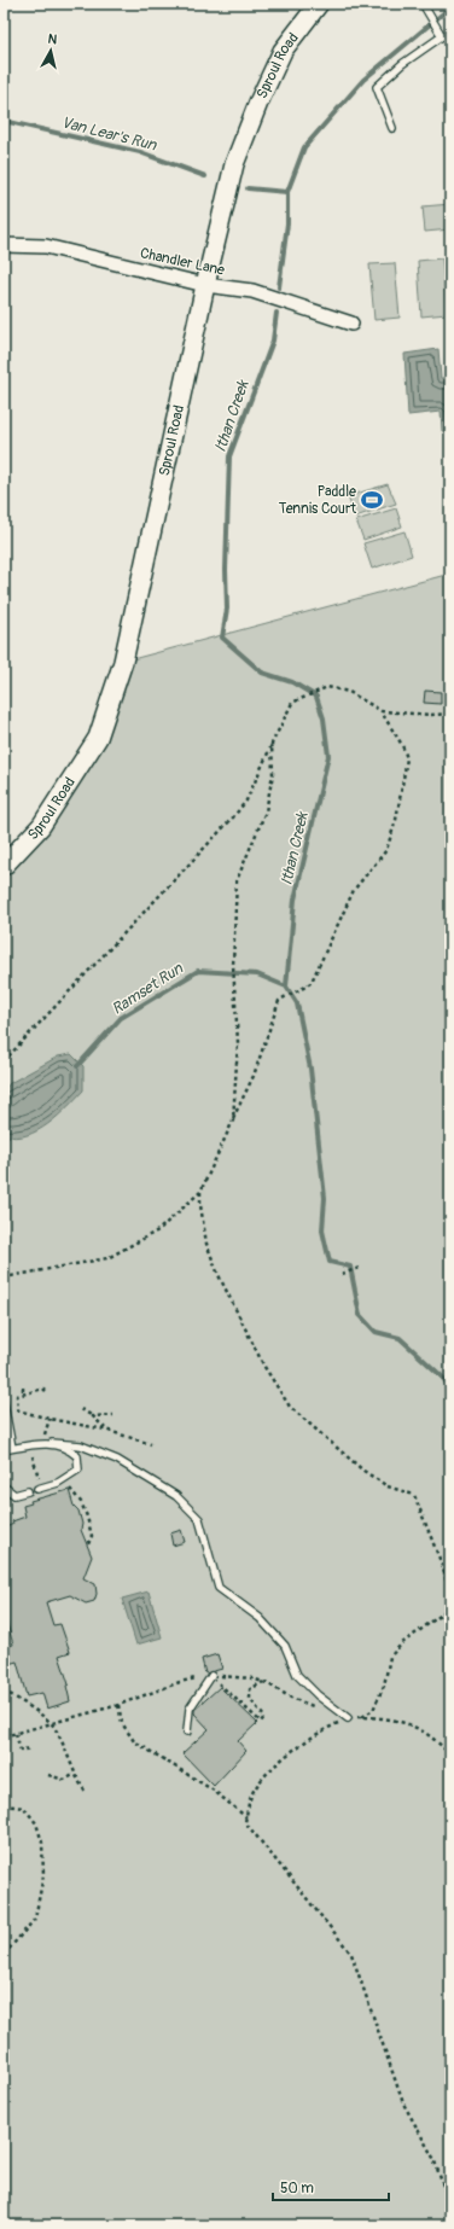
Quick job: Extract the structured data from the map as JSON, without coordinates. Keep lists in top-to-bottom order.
{
  "streets": {
    "main road": ["Sproul Road"],
    "street": ["Chandler Lane"]
  },
  "crossings": [
    ["Sproul Road", "Chandler Lane"]
  ],
  "water": ["Van Lear's Run", "Ithan Creek", "Ramset Run"],
  "places": {
    "sports": ["Paddle Tennis Court"]
  },
  "scale_bar": "50 m",
  "north": "top"
}
